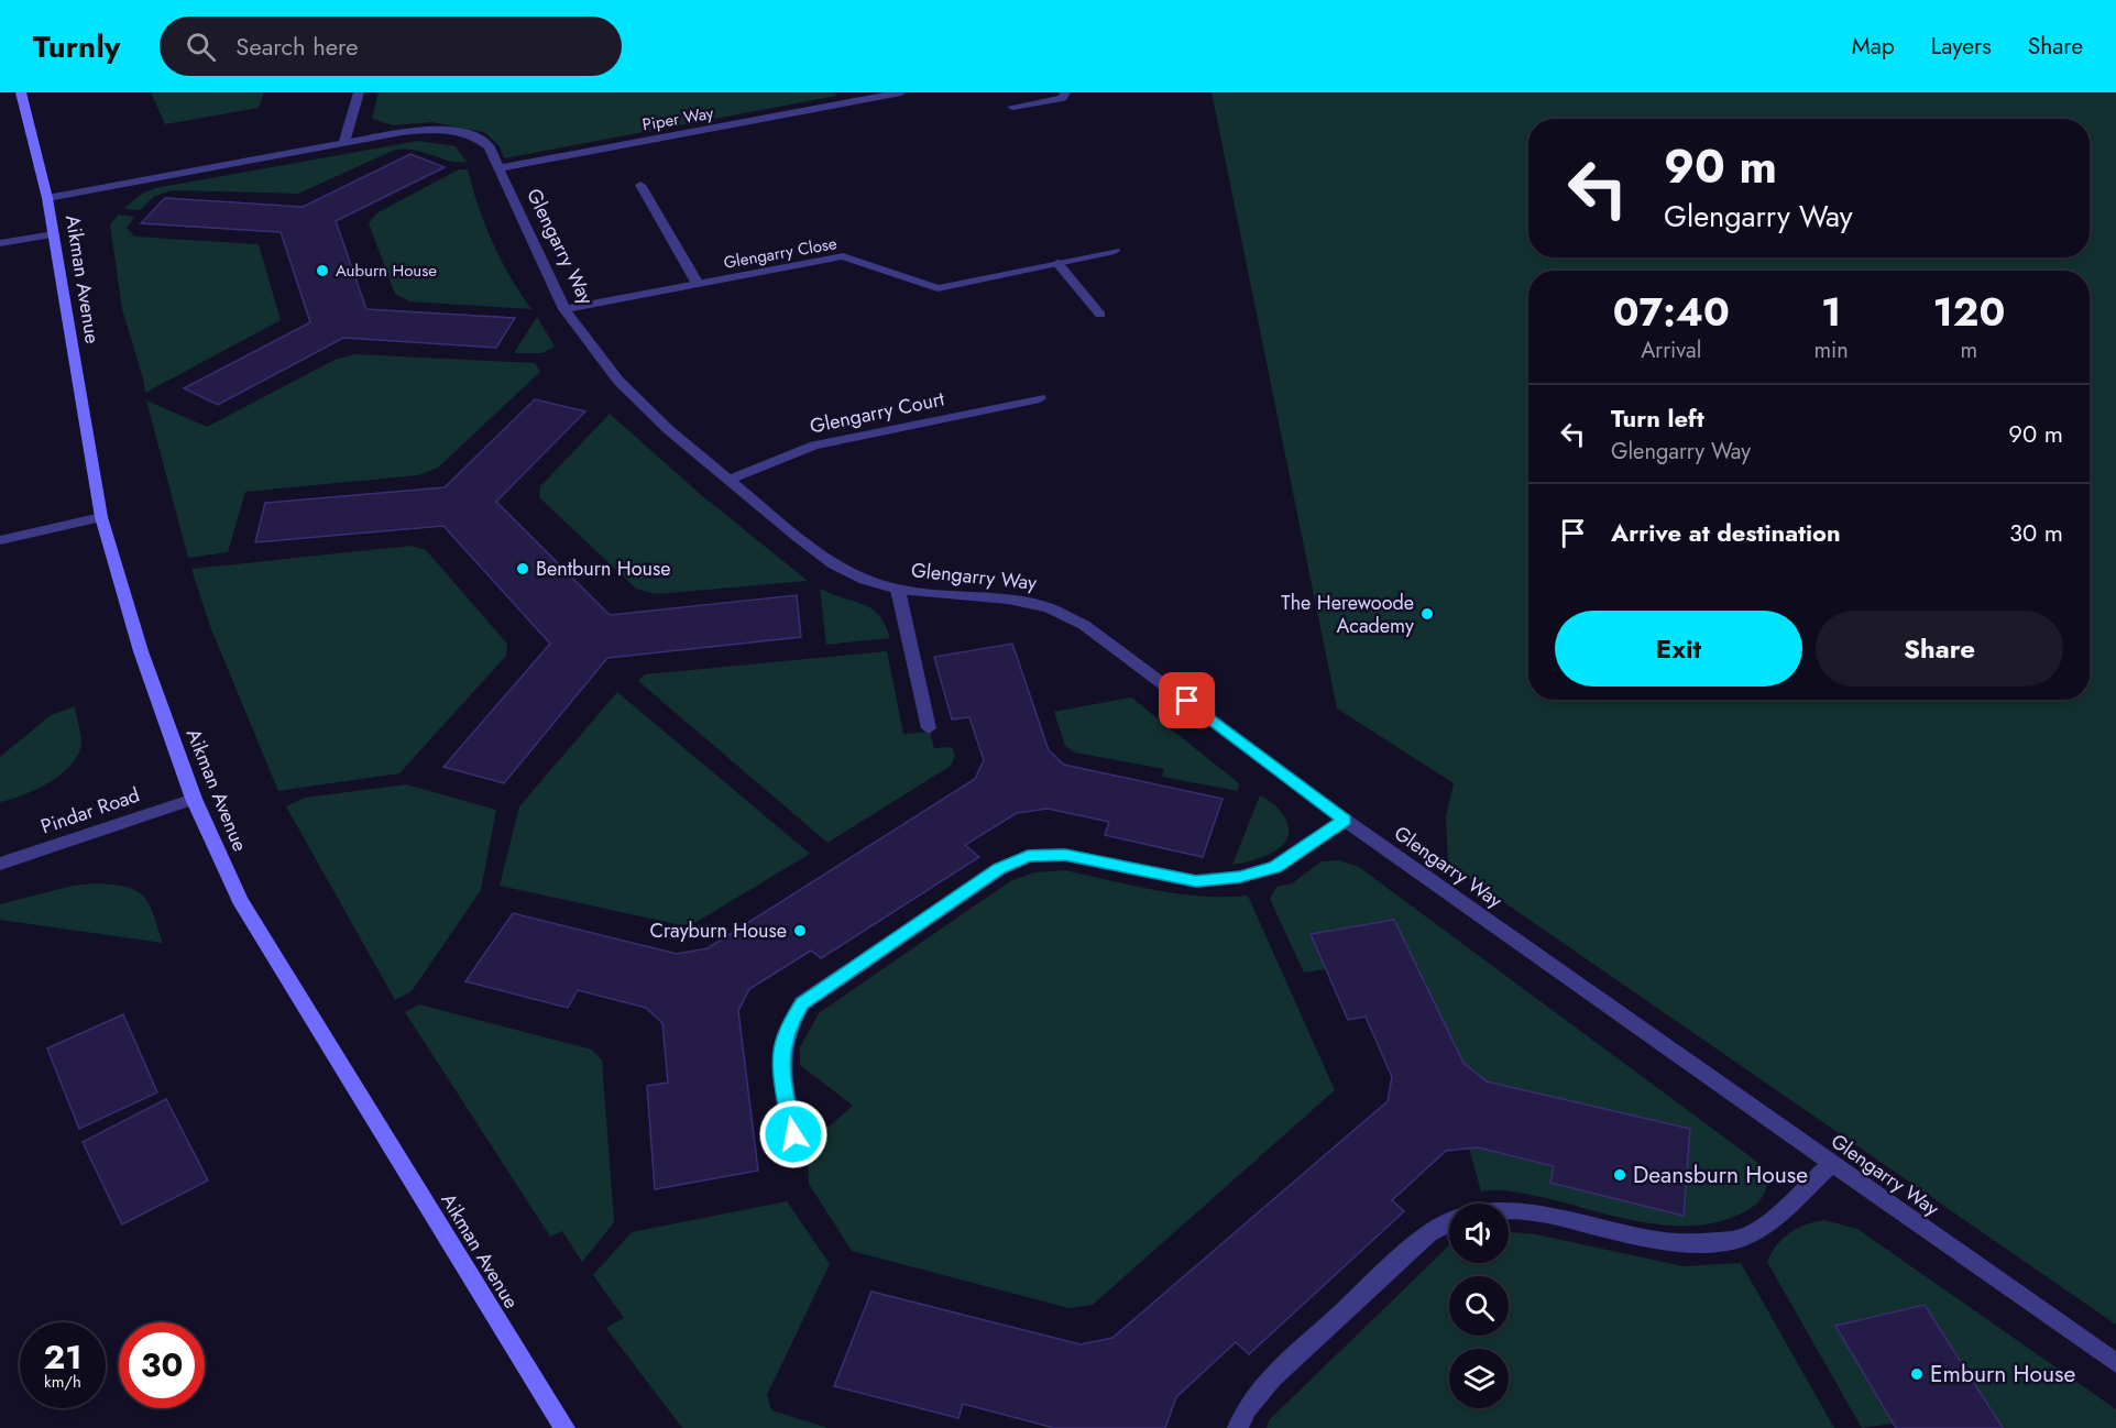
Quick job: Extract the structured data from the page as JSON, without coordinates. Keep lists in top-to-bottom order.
{
  "streets": {
    "street": [
      "Piper Way",
      "Glengarry Way",
      "Glengarry Close",
      "Aikman Avenue",
      "Glengarry Court",
      "Pindar Road"
    ]
  },
  "crossings": [
    ["Piper Way", "Glengarry Way"],
    ["Glengarry Way", "Glengarry Close"],
    ["Glengarry Way", "Aikman Avenue"],
    ["Glengarry Way", "Glengarry Court"],
    ["Aikman Avenue", "Pindar Road"]
  ],
  "places": [
    "Auburn House",
    "Bentburn House",
    "The Herewoode Academy",
    "Crayburn House",
    "Deansburn House",
    "Emburn House"
  ],
  "page": {
    "header": "Turnly",
    "search": "Search here",
    "nav": ["Map", "Layers", "Share"],
    "turn": ["90 m", "Glengarry Way"],
    "eta": [
      "07:40",
      "Arrival",
      "1",
      "min",
      "120",
      "m"
    ],
    "list": [
      {
        "name": "Turn left",
        "note": "Glengarry Way",
        "value": "90 m"
      },
      {
        "name": "Arrive at destination",
        "value": "30 m"
      }
    ],
    "buttons": ["Exit", "Share"],
    "speed": "21 km/h",
    "limit": "30"
  }
}
